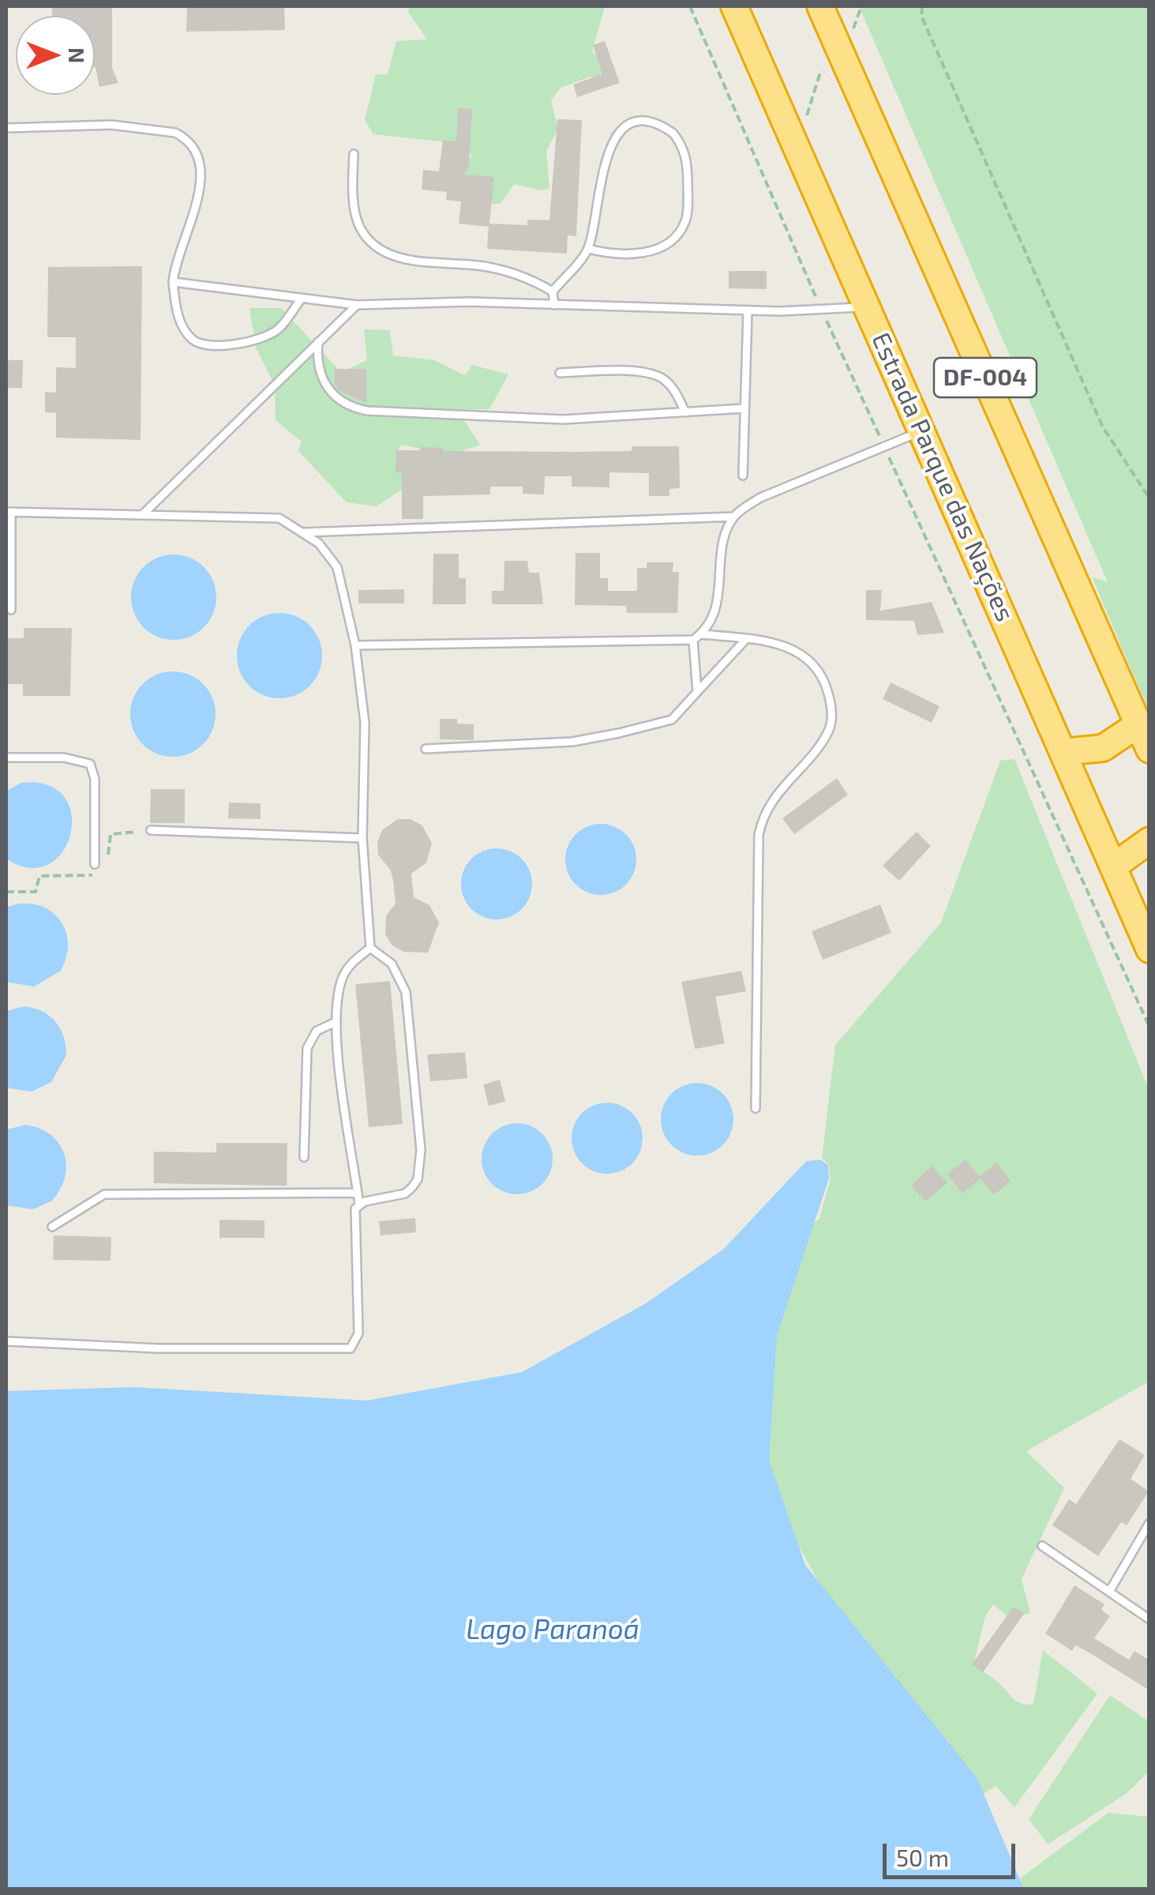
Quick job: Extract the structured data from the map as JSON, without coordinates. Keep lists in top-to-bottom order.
{
  "streets": {
    "highway": ["DF-004", "Estrada Parque das Nações"]
  },
  "water": ["Lago Paranoá"],
  "scale_bar": "50 m",
  "north": "right"
}
